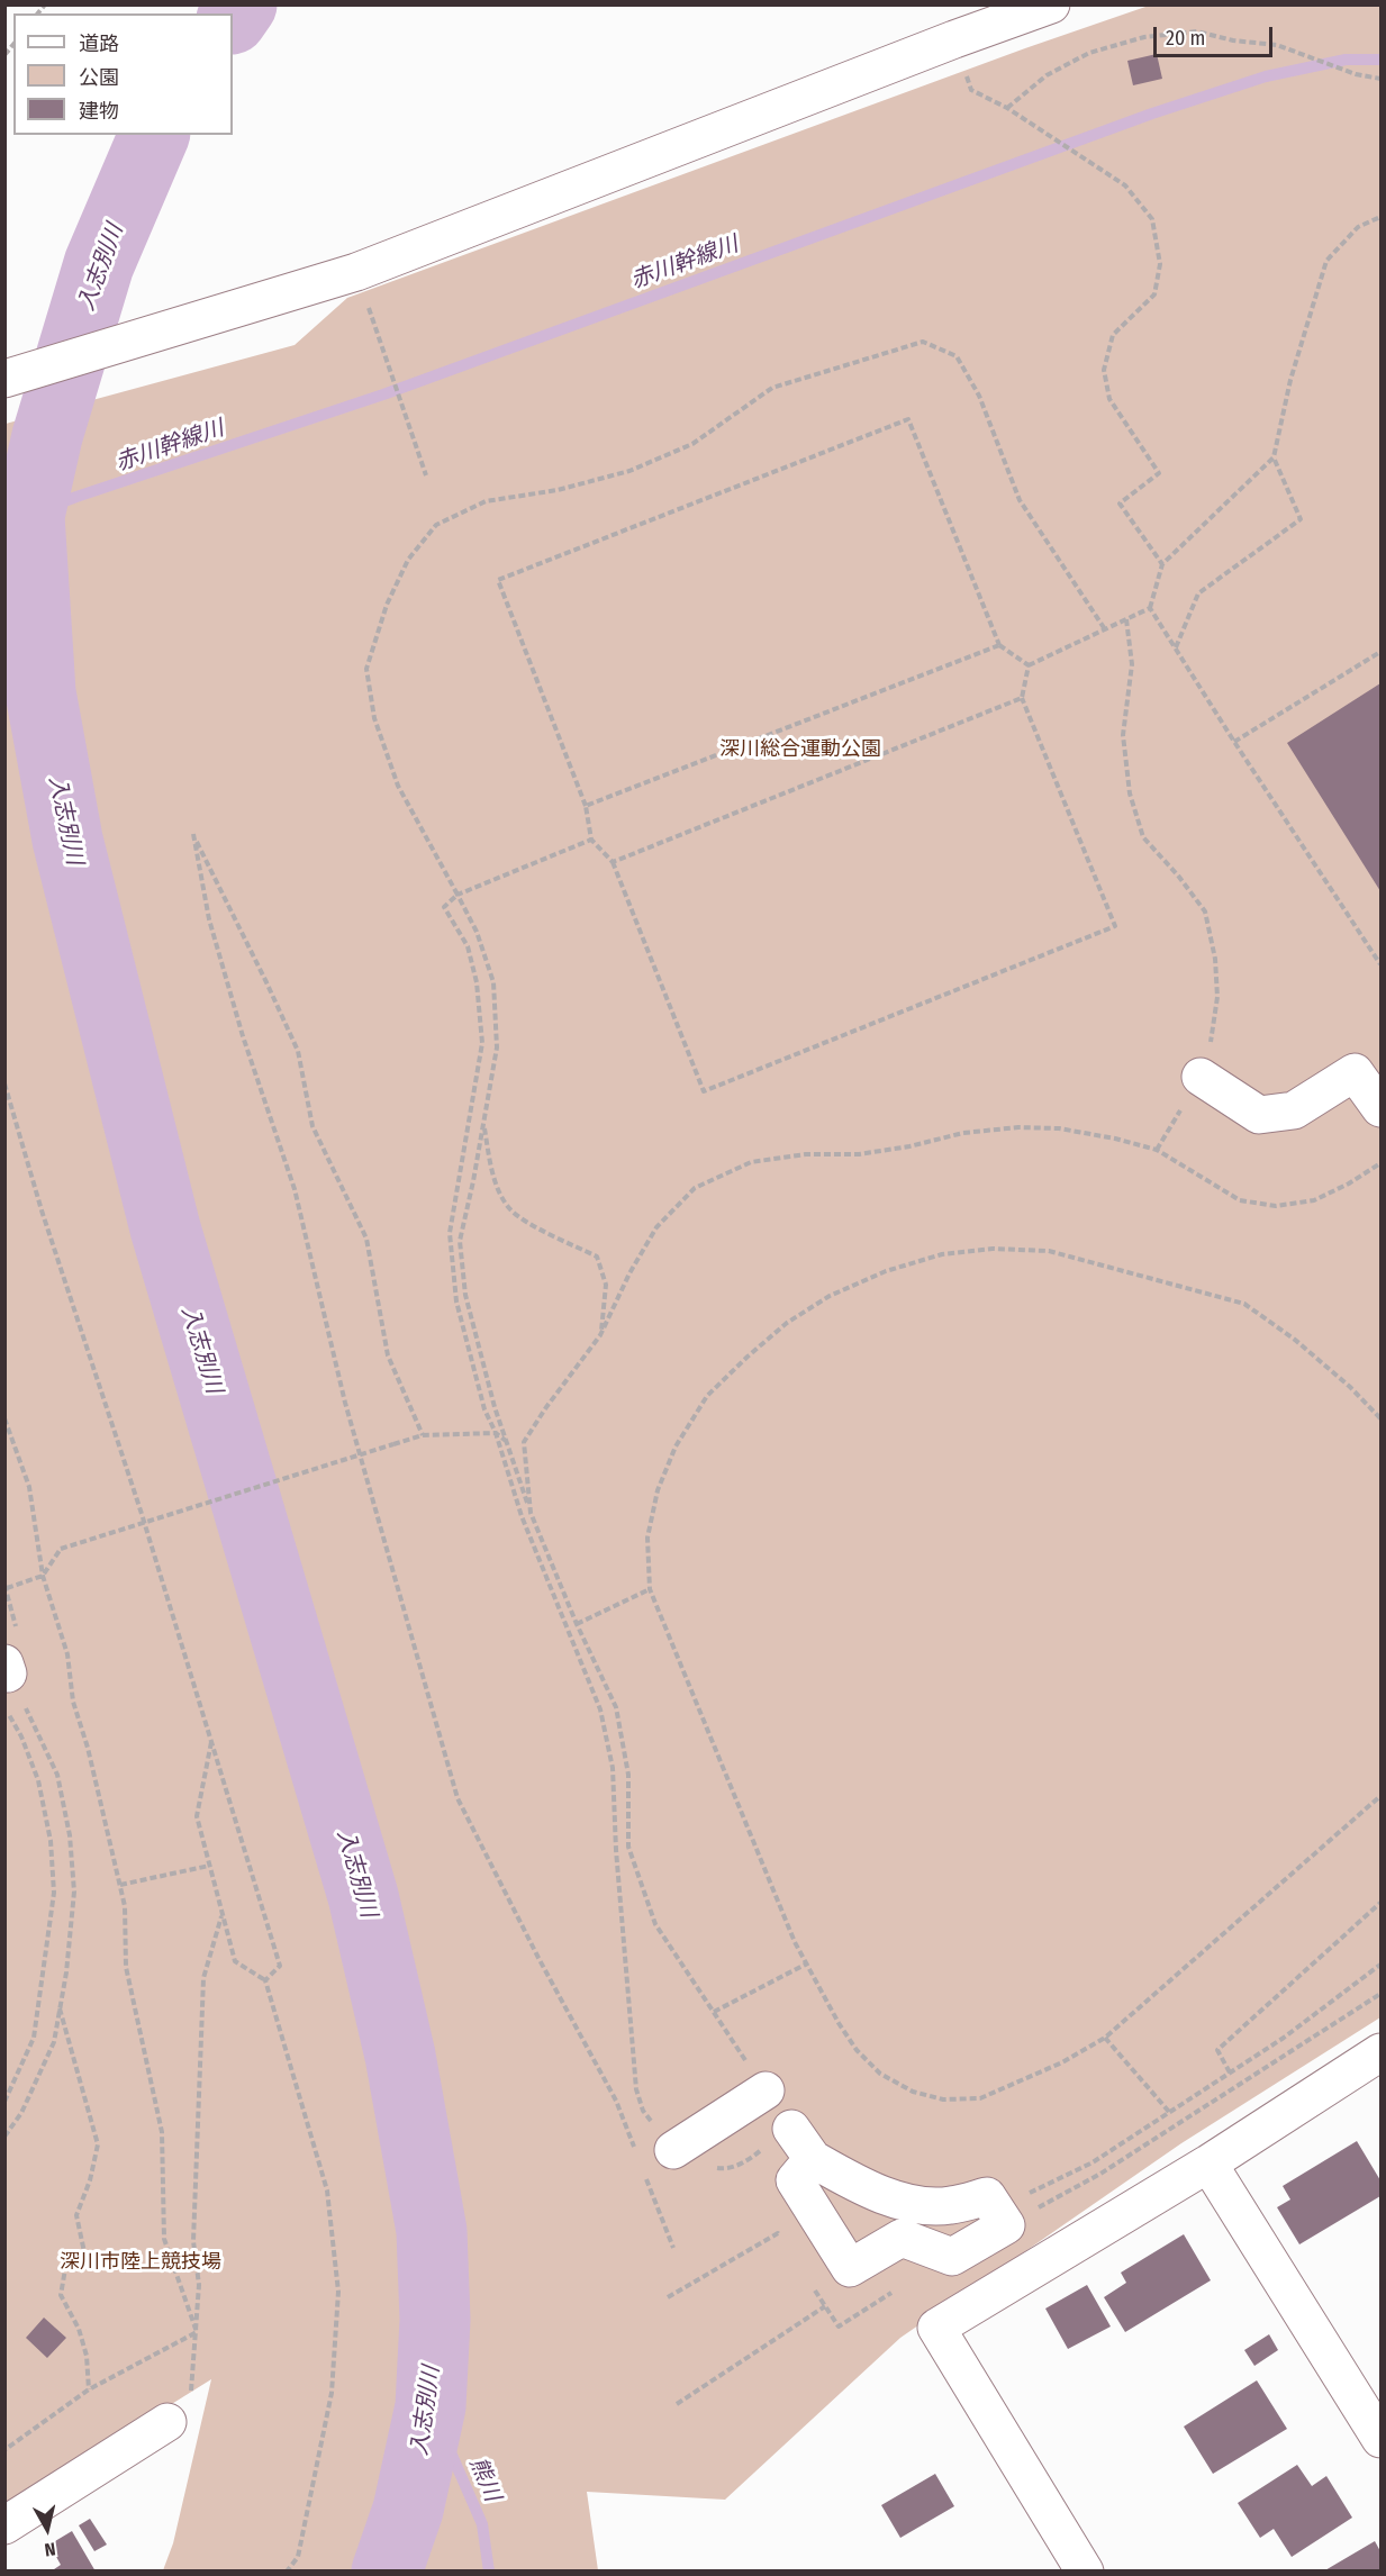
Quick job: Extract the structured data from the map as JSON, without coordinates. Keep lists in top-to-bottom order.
{
  "water": ["赤川幹線川", "入志別川", "熊川"],
  "parks": ["深川総合運動公園", "深川市陸上競技場"],
  "legend": ["道路", "公園", "建物"],
  "scale_bar": "20 m",
  "north": "bottom"
}
